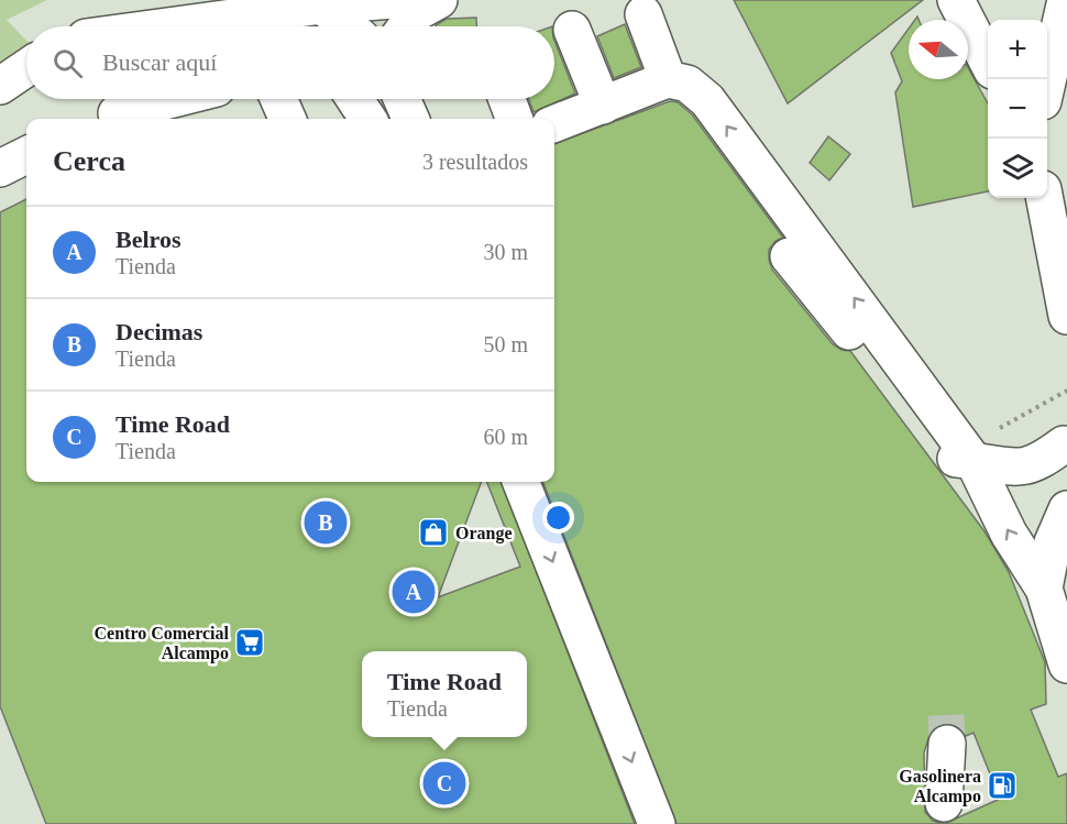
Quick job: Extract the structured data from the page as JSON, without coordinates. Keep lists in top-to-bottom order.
{
  "places": {
    "shop": ["Orange"],
    "supermarket": ["Centro Comercial Alcampo"],
    "fuel station": ["Gasolinera Alcampo"]
  },
  "north": "left",
  "page": {
    "map_buttons": ["+", "−"],
    "search": "Buscar aquí",
    "heading": ["Cerca", "3 resultados"],
    "list": [
      {
        "mark": "A",
        "name": "Belros",
        "note": "Tienda",
        "value": "30 m"
      },
      {
        "mark": "B",
        "name": "Decimas",
        "note": "Tienda",
        "value": "50 m"
      },
      {
        "mark": "C",
        "name": "Time Road",
        "note": "Tienda",
        "value": "60 m"
      }
    ],
    "pins": ["B", "A", "C"],
    "popup": ["Time Road", "Tienda"]
  }
}
